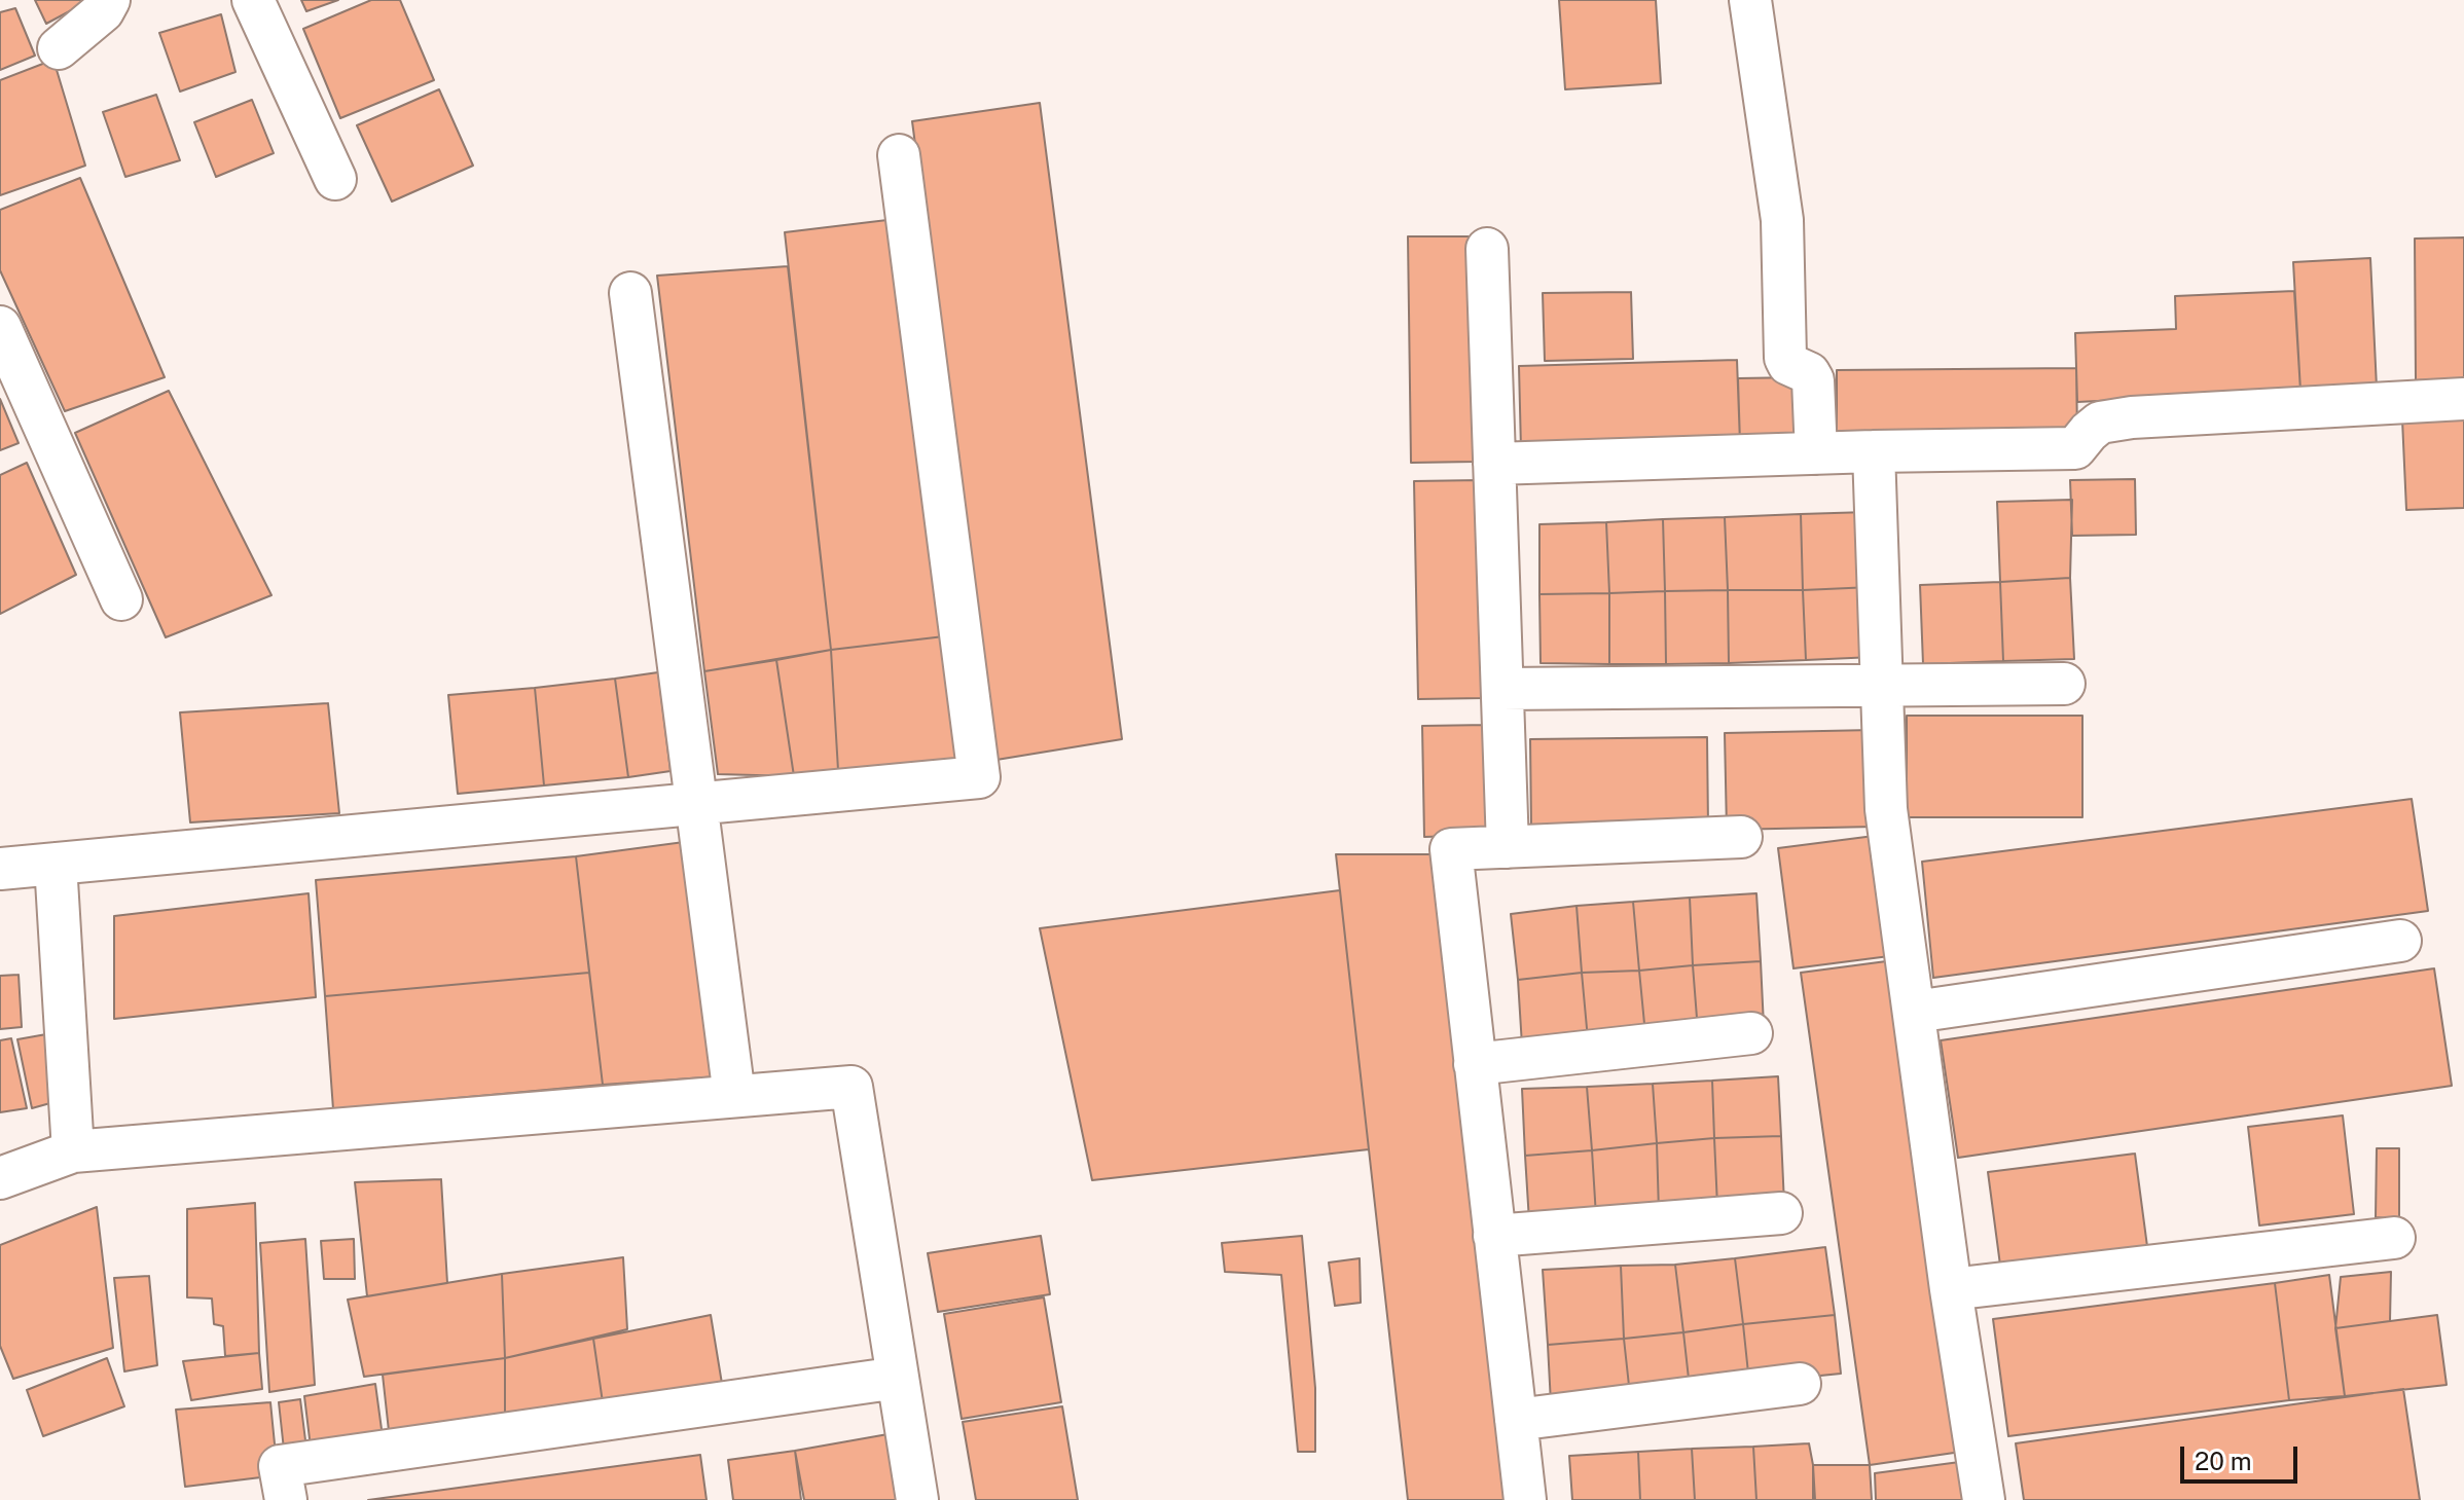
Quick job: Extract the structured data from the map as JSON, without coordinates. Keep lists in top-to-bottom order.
{
  "scale_bar": "20 m"
}
